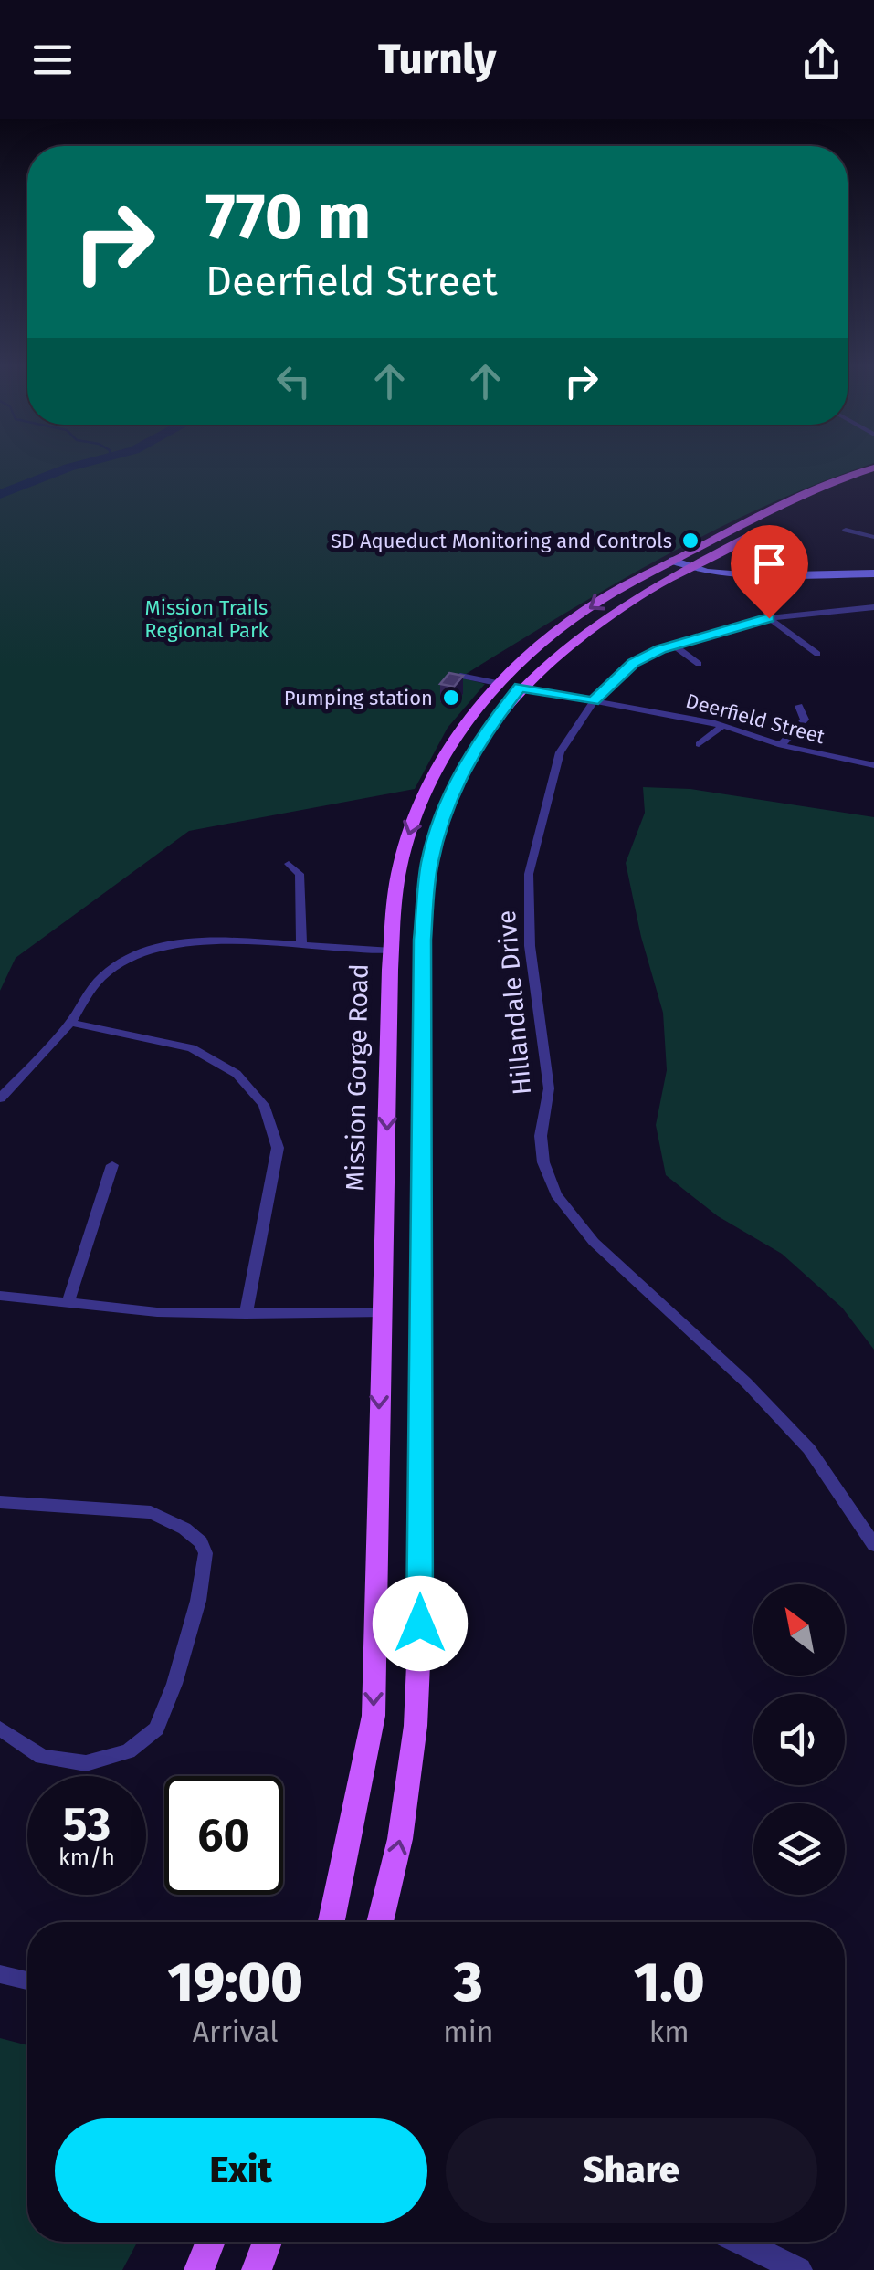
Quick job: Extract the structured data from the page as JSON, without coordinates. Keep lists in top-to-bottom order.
{
  "streets": {
    "main road": ["Mission Gorge Road"],
    "street": ["Deerfield Street", "Hillandale Drive"]
  },
  "crossings": [
    ["Deerfield Street", "Hillandale Drive"]
  ],
  "parks": ["Mission Trails Regional Park"],
  "places": ["SD Aqueduct Monitoring and Controls", "Pumping station"],
  "north": "top left",
  "page": {
    "header": "Turnly",
    "turn": ["770 m", "Deerfield Street"],
    "speed": "53 km/h",
    "limit": "60",
    "eta": [
      "19:00",
      "Arrival",
      "3",
      "min",
      "1.0",
      "km"
    ],
    "buttons": ["Exit", "Share"]
  }
}
